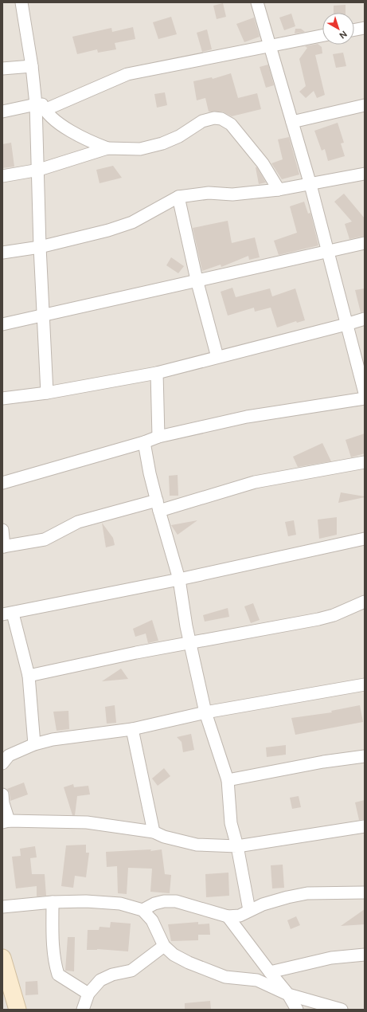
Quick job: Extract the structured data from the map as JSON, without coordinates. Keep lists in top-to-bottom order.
{
  "north": "bottom right"
}
